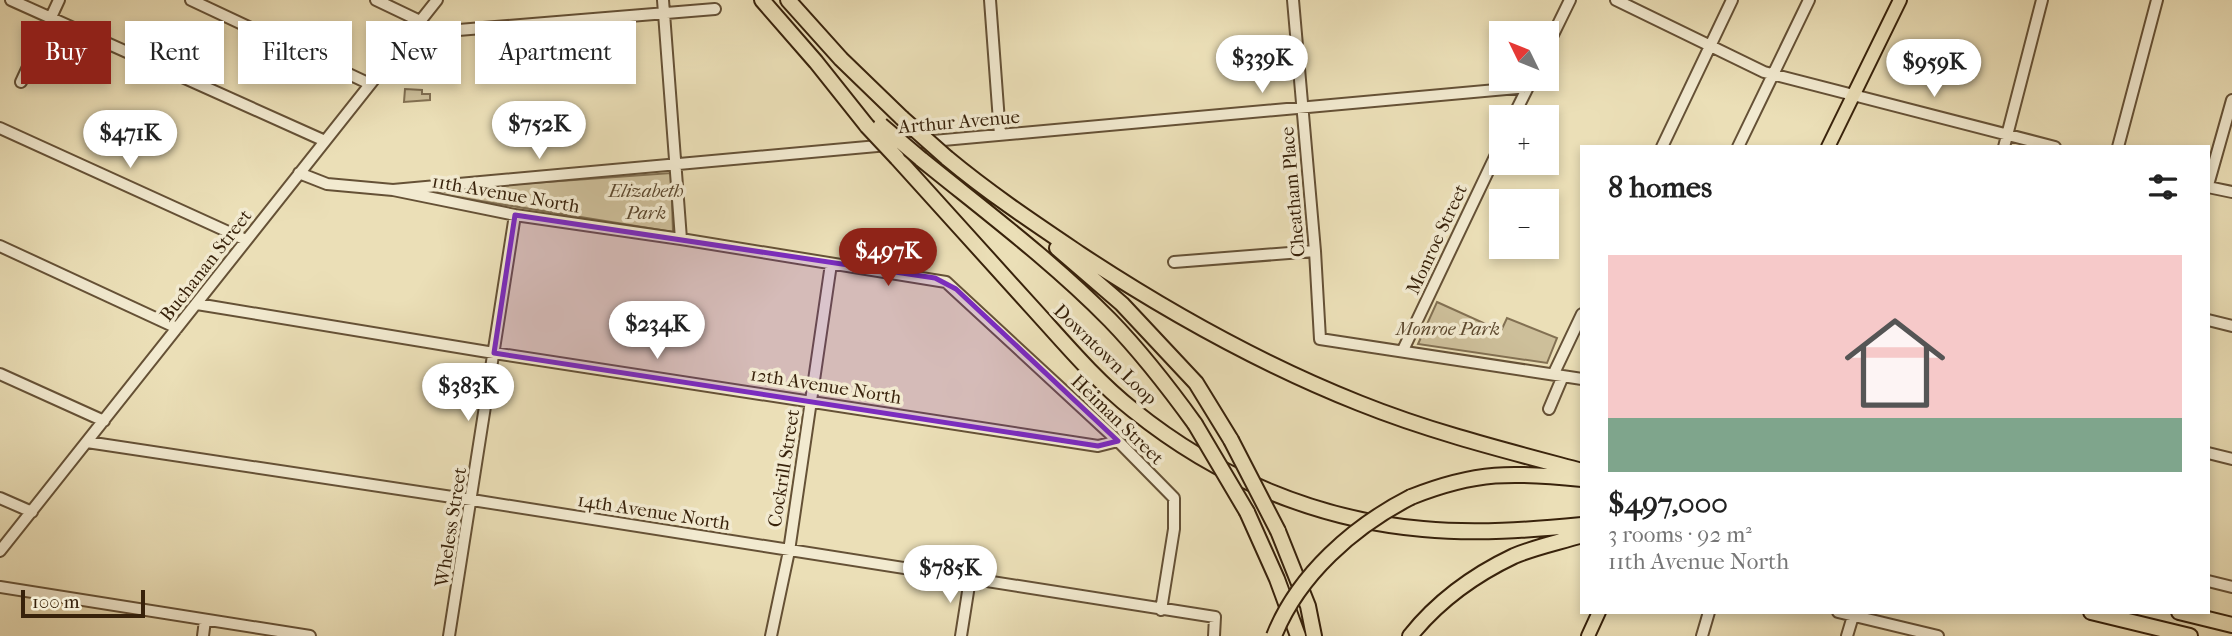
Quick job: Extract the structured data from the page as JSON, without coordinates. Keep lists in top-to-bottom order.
{
  "streets": {
    "highway": ["Downtown Loop"],
    "street": [
      "Arthur Avenue",
      "Cheatham Place",
      "11th Avenue North",
      "Monroe Street",
      "Buchanan Street",
      "12th Avenue North",
      "Heiman Street",
      "Cockrill Street",
      "14th Avenue North",
      "Wheless Street"
    ]
  },
  "crossings": [
    ["Arthur Avenue", "Cheatham Place"],
    ["Arthur Avenue", "11th Avenue North"],
    ["Cheatham Place", "Monroe Street"],
    ["11th Avenue North", "Buchanan Street"],
    ["11th Avenue North", "Heiman Street"],
    ["11th Avenue North", "Cockrill Street"],
    ["11th Avenue North", "Wheless Street"],
    ["Buchanan Street", "12th Avenue North"],
    ["Buchanan Street", "14th Avenue North"],
    ["12th Avenue North", "Heiman Street"],
    ["12th Avenue North", "Cockrill Street"],
    ["12th Avenue North", "Wheless Street"],
    ["Heiman Street", "14th Avenue North"],
    ["Cockrill Street", "14th Avenue North"],
    ["14th Avenue North", "Wheless Street"]
  ],
  "parks": ["Elizabeth Park", "Monroe Park"],
  "scale_bar": "100 m",
  "north": "top left",
  "page": {
    "map_buttons": ["+", "−"],
    "chip": [
      "Buy",
      "Rent",
      "Filters",
      "New",
      "Apartment"
    ],
    "price": [
      "$339K",
      "$959K",
      "$752K",
      "$471K",
      "$497K",
      "$234K",
      "$383K",
      "$785K"
    ],
    "heading": "8 homes",
    "list": [
      {
        "name": "$497,000",
        "note": "3 rooms · 92 m² · 11th Avenue North"
      }
    ],
    "scale": "100 m"
  }
}
